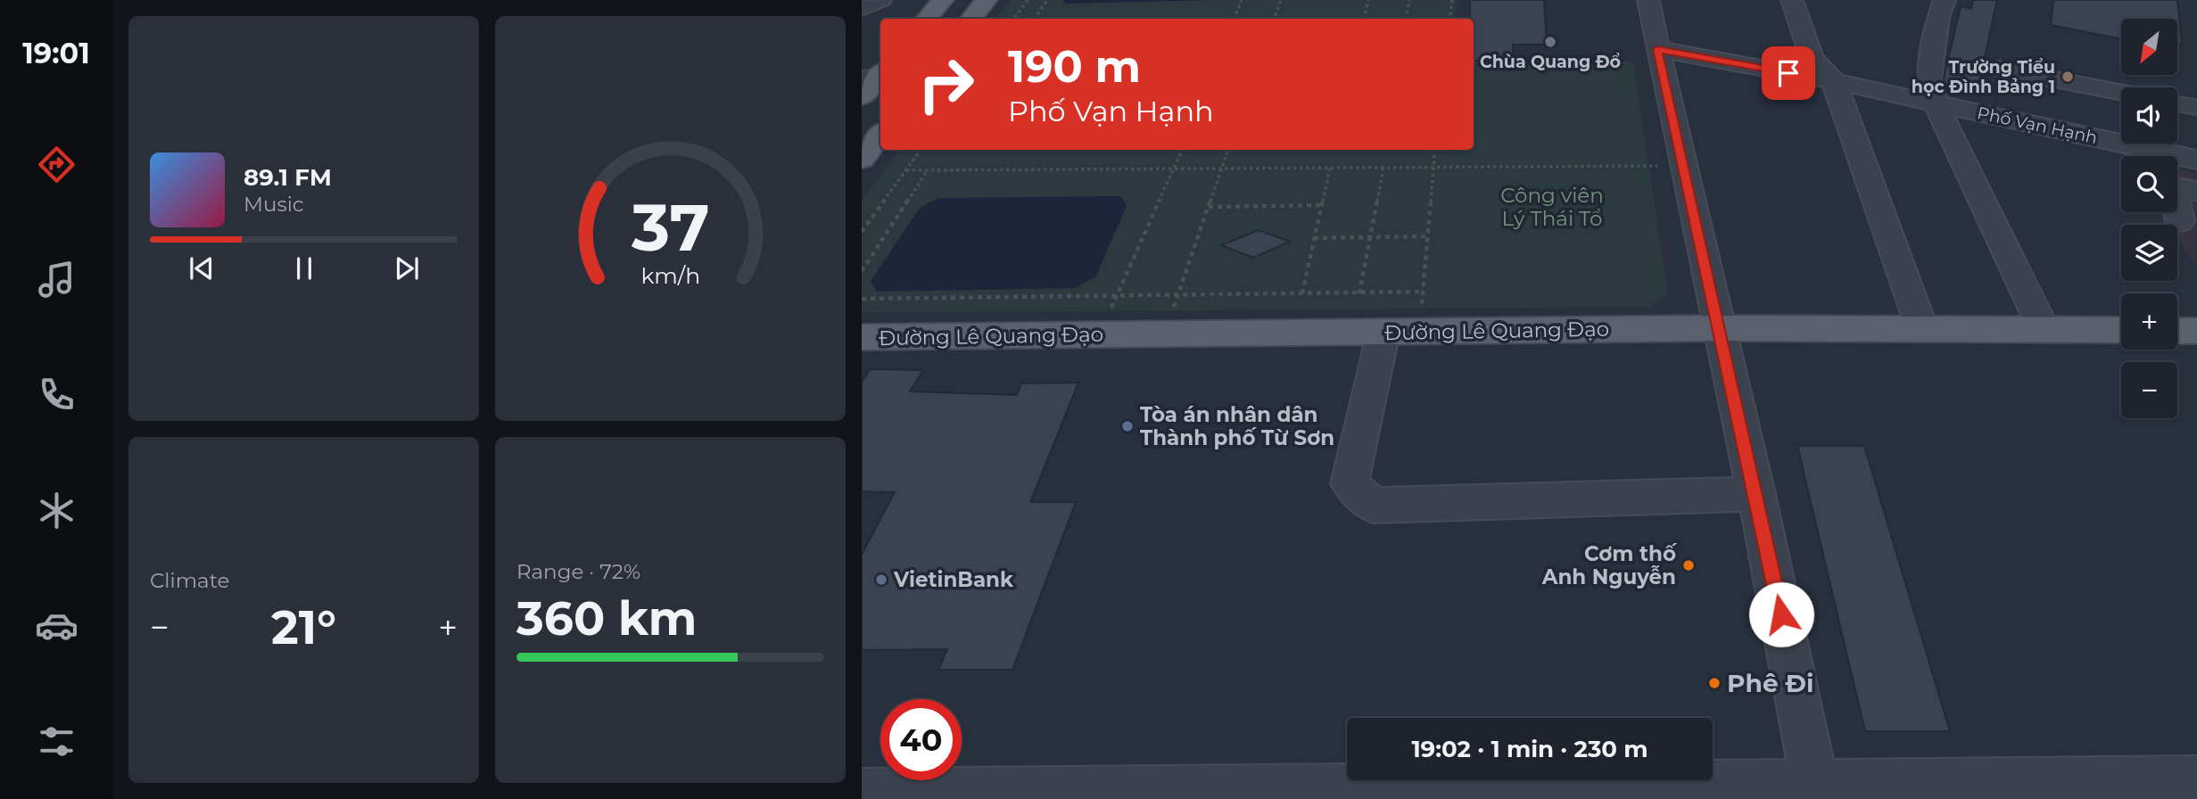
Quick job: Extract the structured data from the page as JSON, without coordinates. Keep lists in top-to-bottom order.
{
  "streets": {
    "main road": ["Đường Lê Quang Đạo"],
    "street": ["Phố Vạn Hạnh"]
  },
  "parks": ["Công viên Lý Thái Tổ"],
  "places": [
    "Chùa Quang Đổ",
    "Trường Tiểu học Đình Bảng 1",
    "Tòa án nhân dân Thành phố Từ Sơn",
    "Cơm thố Anh Nguyễn",
    "VietinBank",
    "Phê Đi"
  ],
  "north": "bottom left",
  "page": {
    "tabs": "19:01",
    "map_buttons": ["+", "−"],
    "turn": ["190 m", "Phố Vạn Hạnh"],
    "song": ["89.1 FM", "Music"],
    "tile": [
      "Climate",
      ["Range · 72%", "360 km"]
    ],
    "heat": ["−", "21°", "+"],
    "limit": "40",
    "trip": "19:02 · 1 min · 230 m",
    "gauge": ["37", "km/h"]
  }
}
